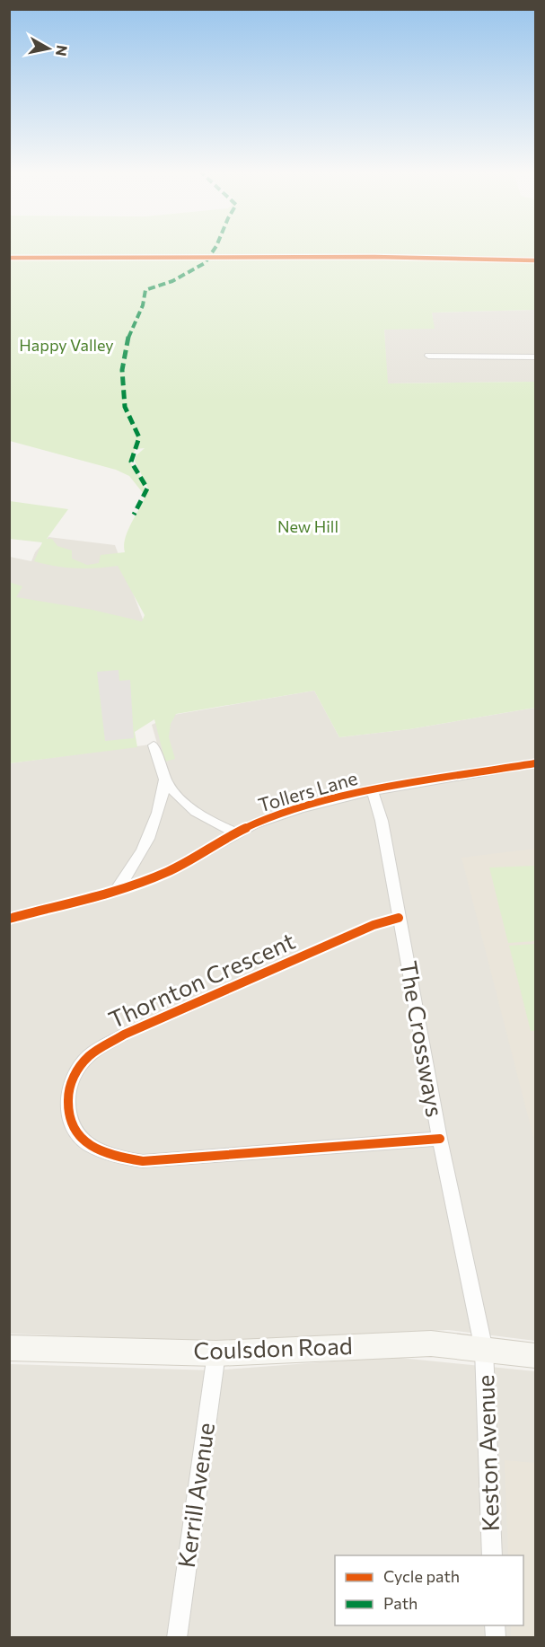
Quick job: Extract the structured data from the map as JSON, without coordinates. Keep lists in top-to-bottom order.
{
  "streets": {
    "main road": ["Coulsdon Road"],
    "street": [
      "Tollers Lane",
      "Thornton Crescent",
      "The Crossways",
      "Keston Avenue",
      "Kerrill Avenue"
    ]
  },
  "crossings": [
    ["Tollers Lane", "The Crossways"],
    ["Thornton Crescent", "The Crossways"],
    ["The Crossways", "Coulsdon Road"],
    ["The Crossways", "Keston Avenue"],
    ["Coulsdon Road", "Keston Avenue"],
    ["Coulsdon Road", "Kerrill Avenue"]
  ],
  "parks": ["Happy Valley", "New Hill"],
  "legend": ["Cycle path", "Path"],
  "north": "right"
}
